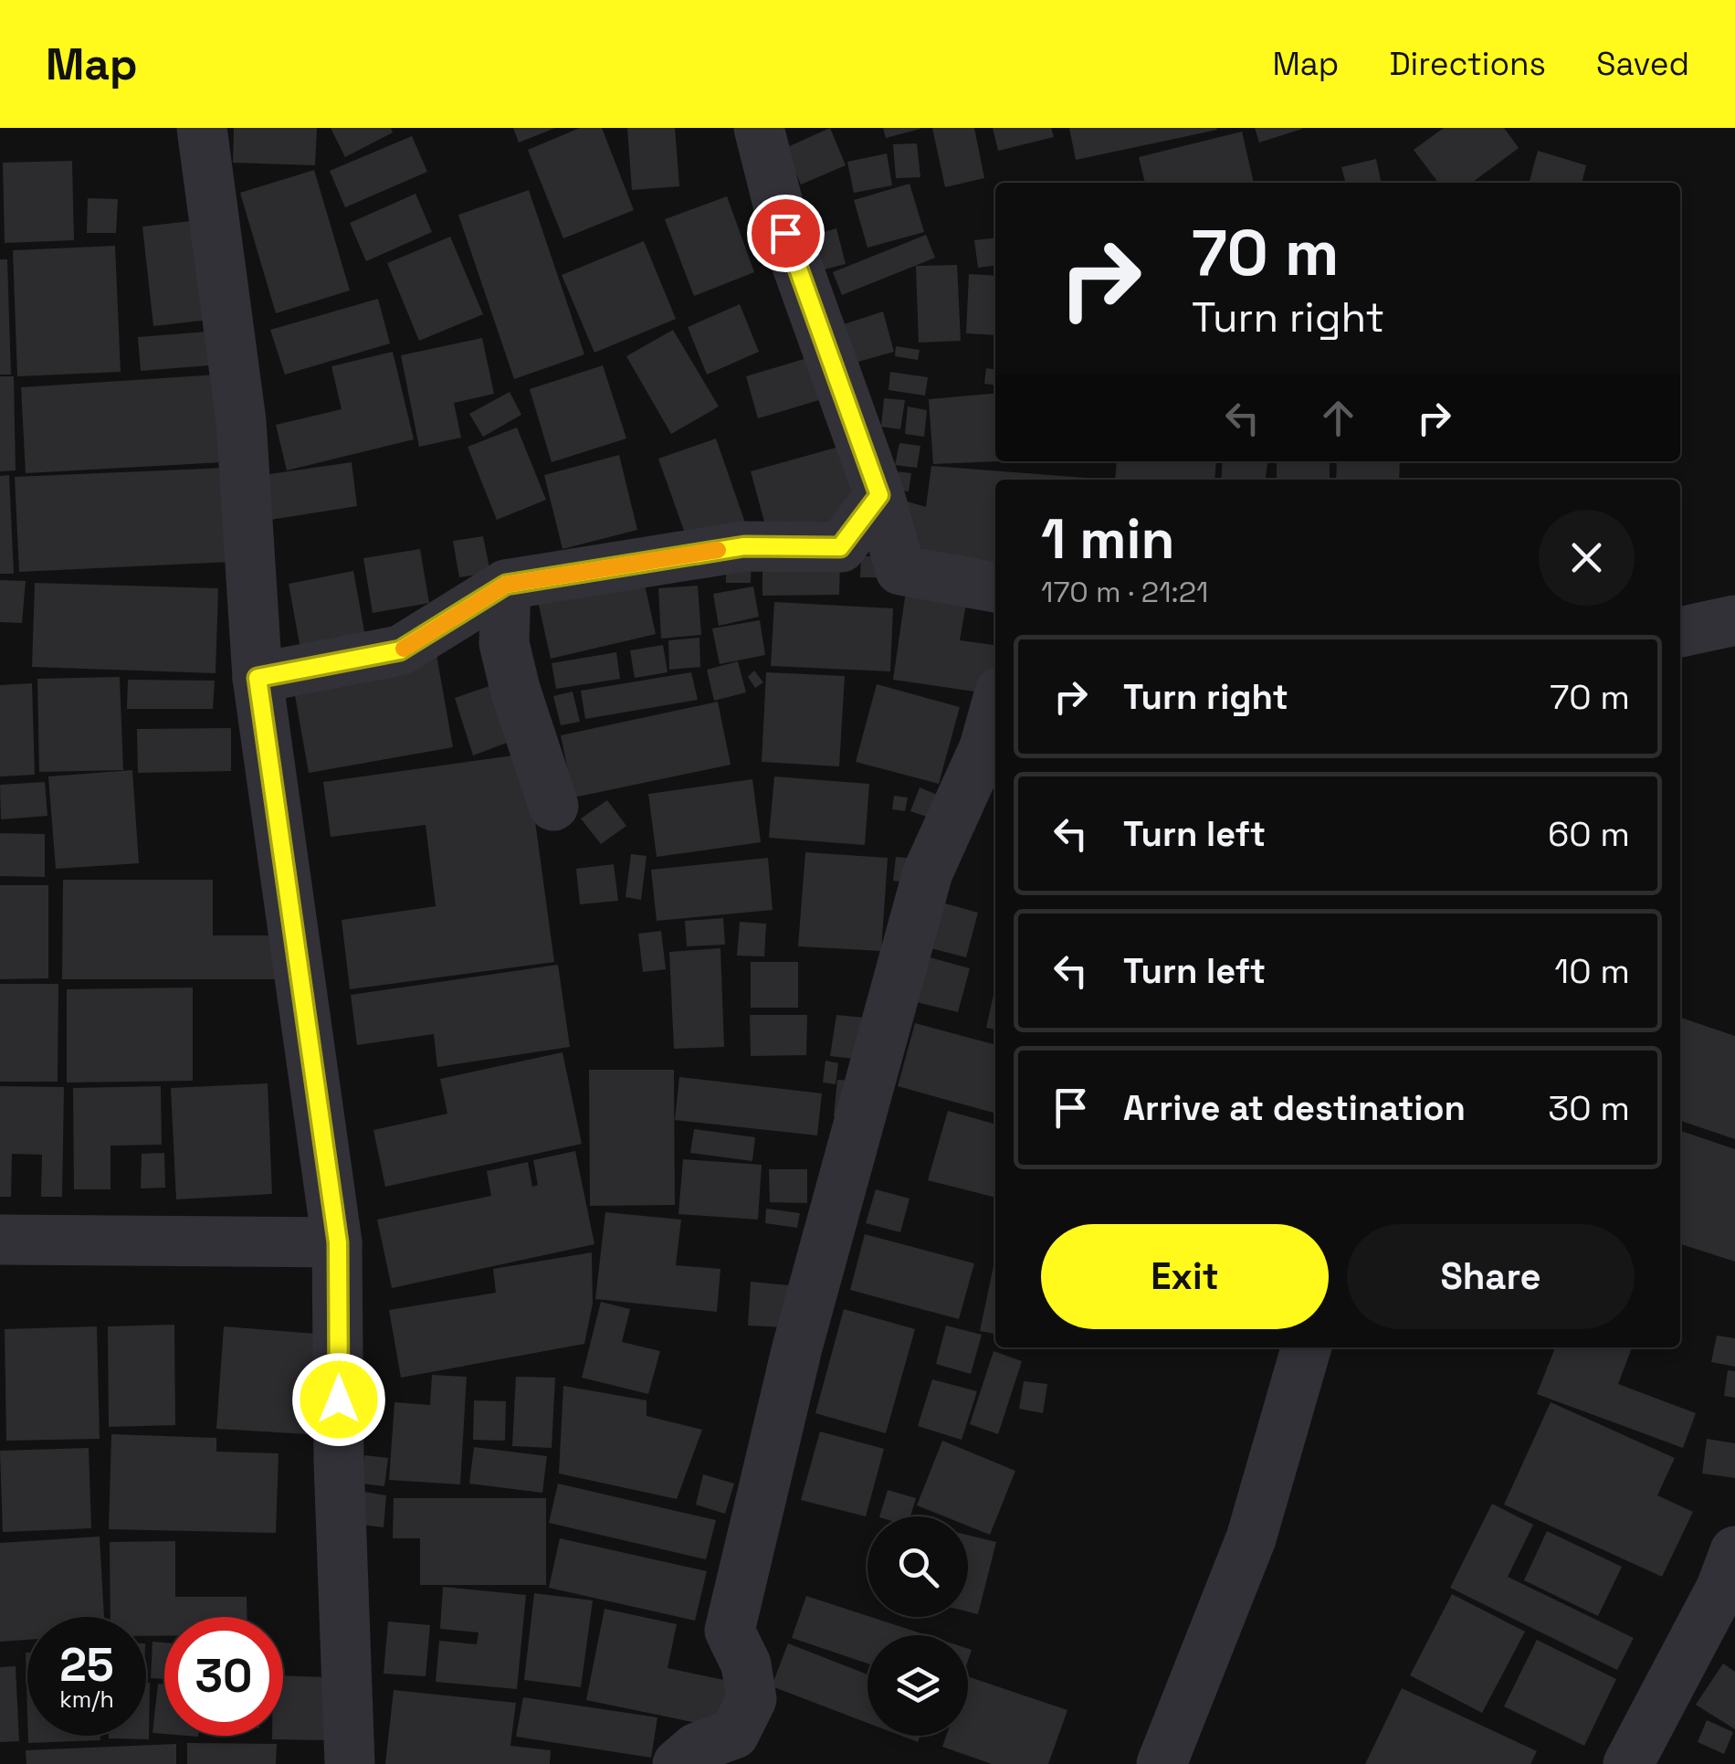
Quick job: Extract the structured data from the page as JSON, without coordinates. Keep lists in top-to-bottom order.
{
  "page": {
    "header": "Map",
    "nav": ["Map", "Directions", "Saved"],
    "turn": ["70 m", "Turn right"],
    "heading": ["1 min", "170 m · 21:21"],
    "list": [
      {
        "name": "Turn right",
        "value": "70 m"
      },
      {
        "name": "Turn left",
        "value": "60 m"
      },
      {
        "name": "Turn left",
        "value": "10 m"
      },
      {
        "name": "Arrive at destination",
        "value": "30 m"
      }
    ],
    "buttons": ["Exit", "Share"],
    "speed": "25 km/h",
    "limit": "30"
  }
}
